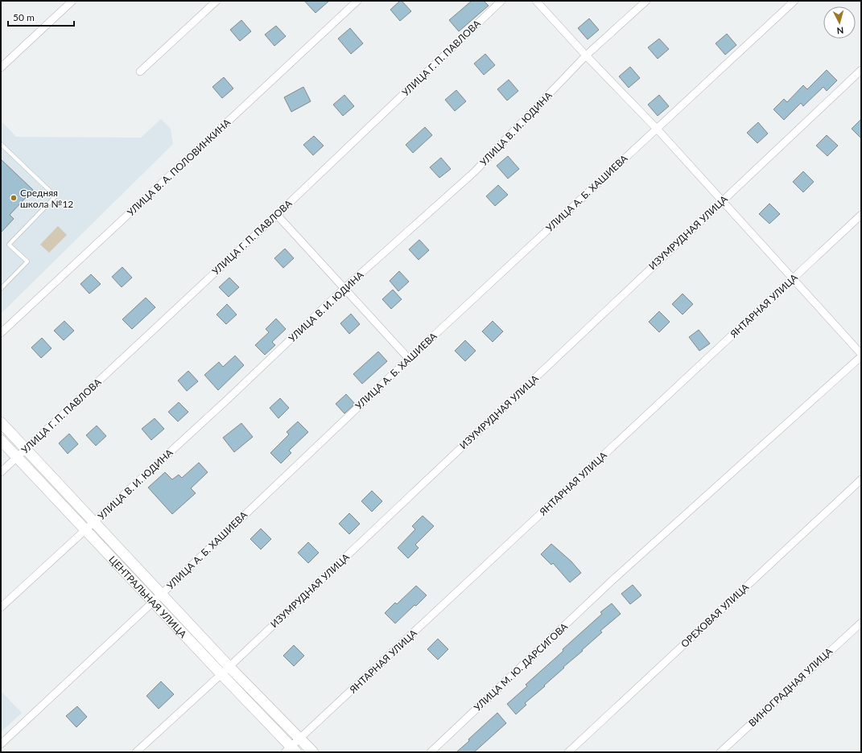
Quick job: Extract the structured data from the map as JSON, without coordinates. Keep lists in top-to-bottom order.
{
  "streets": {
    "street": [
      "УЛИЦА Г. П. ПАВЛОВА",
      "УЛИЦА В. И. ЮДИНА",
      "УЛИЦА В. А. ПОЛОВИНКИНА",
      "УЛИЦА А. Б. ХАШИЕВА",
      "ИЗУМРУДНАЯ УЛИЦА",
      "ЯНТАРНАЯ УЛИЦА",
      "ЦЕНТРАЛЬНАЯ УЛИЦА",
      "ОРЕХОВАЯ УЛИЦА",
      "УЛИЦА М. Ю. ДАРСИГОВА",
      "ВИНОГРАДНАЯ УЛИЦА"
    ]
  },
  "crossings": [
    ["УЛИЦА Г. П. ПАВЛОВА", "ЦЕНТРАЛЬНАЯ УЛИЦА"],
    ["УЛИЦА В. И. ЮДИНА", "ЦЕНТРАЛЬНАЯ УЛИЦА"],
    ["УЛИЦА А. Б. ХАШИЕВА", "ЦЕНТРАЛЬНАЯ УЛИЦА"],
    ["ИЗУМРУДНАЯ УЛИЦА", "ЦЕНТРАЛЬНАЯ УЛИЦА"],
    ["ЯНТАРНАЯ УЛИЦА", "ЦЕНТРАЛЬНАЯ УЛИЦА"]
  ],
  "places": ["Средняя школа №12"],
  "scale_bar": "50 m",
  "north": "bottom"
}
